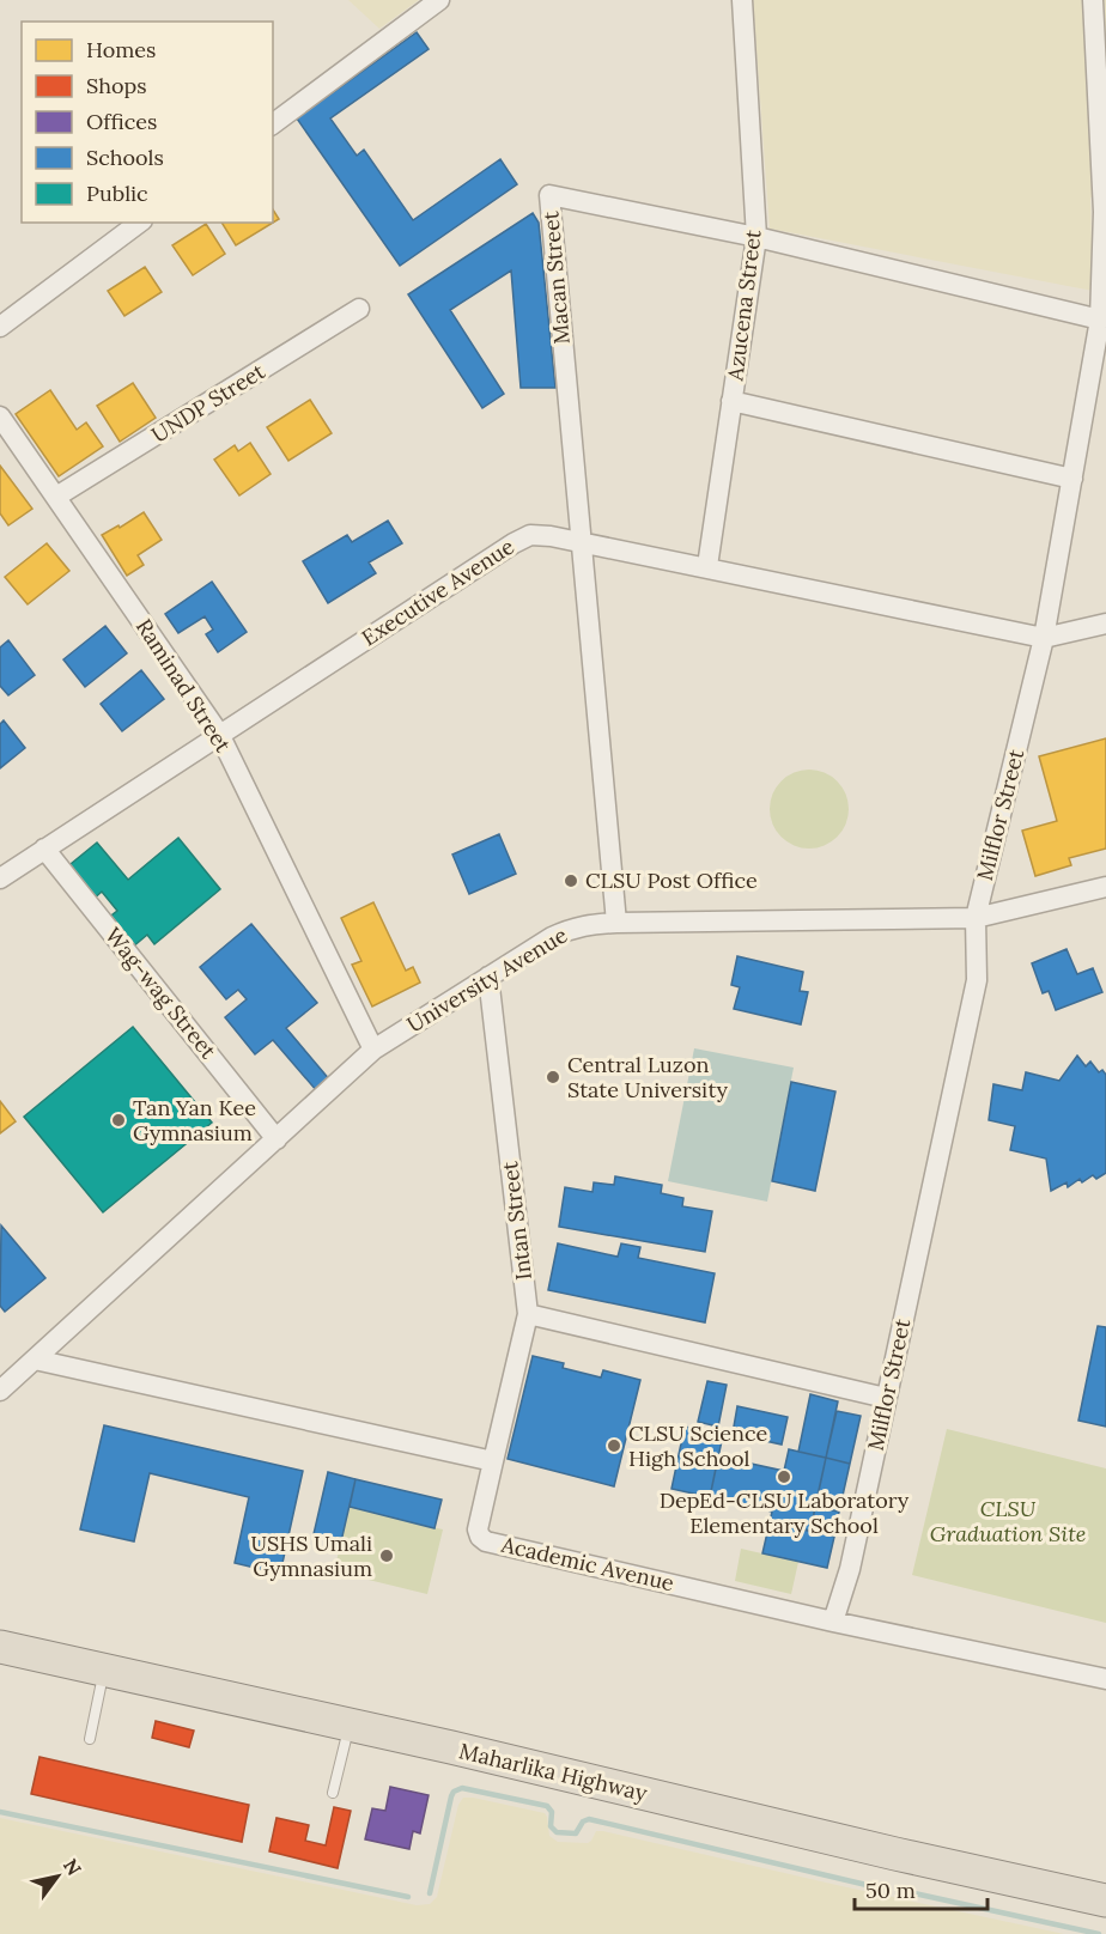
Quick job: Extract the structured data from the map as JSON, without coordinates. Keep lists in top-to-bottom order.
{
  "streets": {
    "highway": ["Maharlika Highway"],
    "street": [
      "Macan Street",
      "Azucena Street",
      "UNDP Street",
      "Executive Avenue",
      "Raminad Street",
      "Milflor Street",
      "University Avenue",
      "Wag-wag Street",
      "Intan Street",
      "Academic Avenue"
    ]
  },
  "crossings": [
    ["Macan Street", "Azucena Street"],
    ["Macan Street", "Executive Avenue"],
    ["Macan Street", "Milflor Street"],
    ["Macan Street", "University Avenue"],
    ["Azucena Street", "Executive Avenue"],
    ["UNDP Street", "Raminad Street"],
    ["Executive Avenue", "Raminad Street"],
    ["Executive Avenue", "Milflor Street"],
    ["Executive Avenue", "Wag-wag Street"],
    ["Raminad Street", "University Avenue"],
    ["Milflor Street", "University Avenue"],
    ["Milflor Street", "Academic Avenue"],
    ["University Avenue", "Wag-wag Street"],
    ["University Avenue", "Intan Street"],
    ["Intan Street", "Academic Avenue"]
  ],
  "parks": ["CLSU Graduation Site"],
  "places": [
    "CLSU Post Office",
    "Central Luzon State University",
    "Tan Yan Kee Gymnasium",
    "CLSU Science High School",
    "DepEd-CLSU Laboratory Elementary School",
    "USHS Umali Gymnasium"
  ],
  "legend": [
    "Homes",
    "Shops",
    "Offices",
    "Schools",
    "Public"
  ],
  "scale_bar": "50 m",
  "north": "top right"
}
